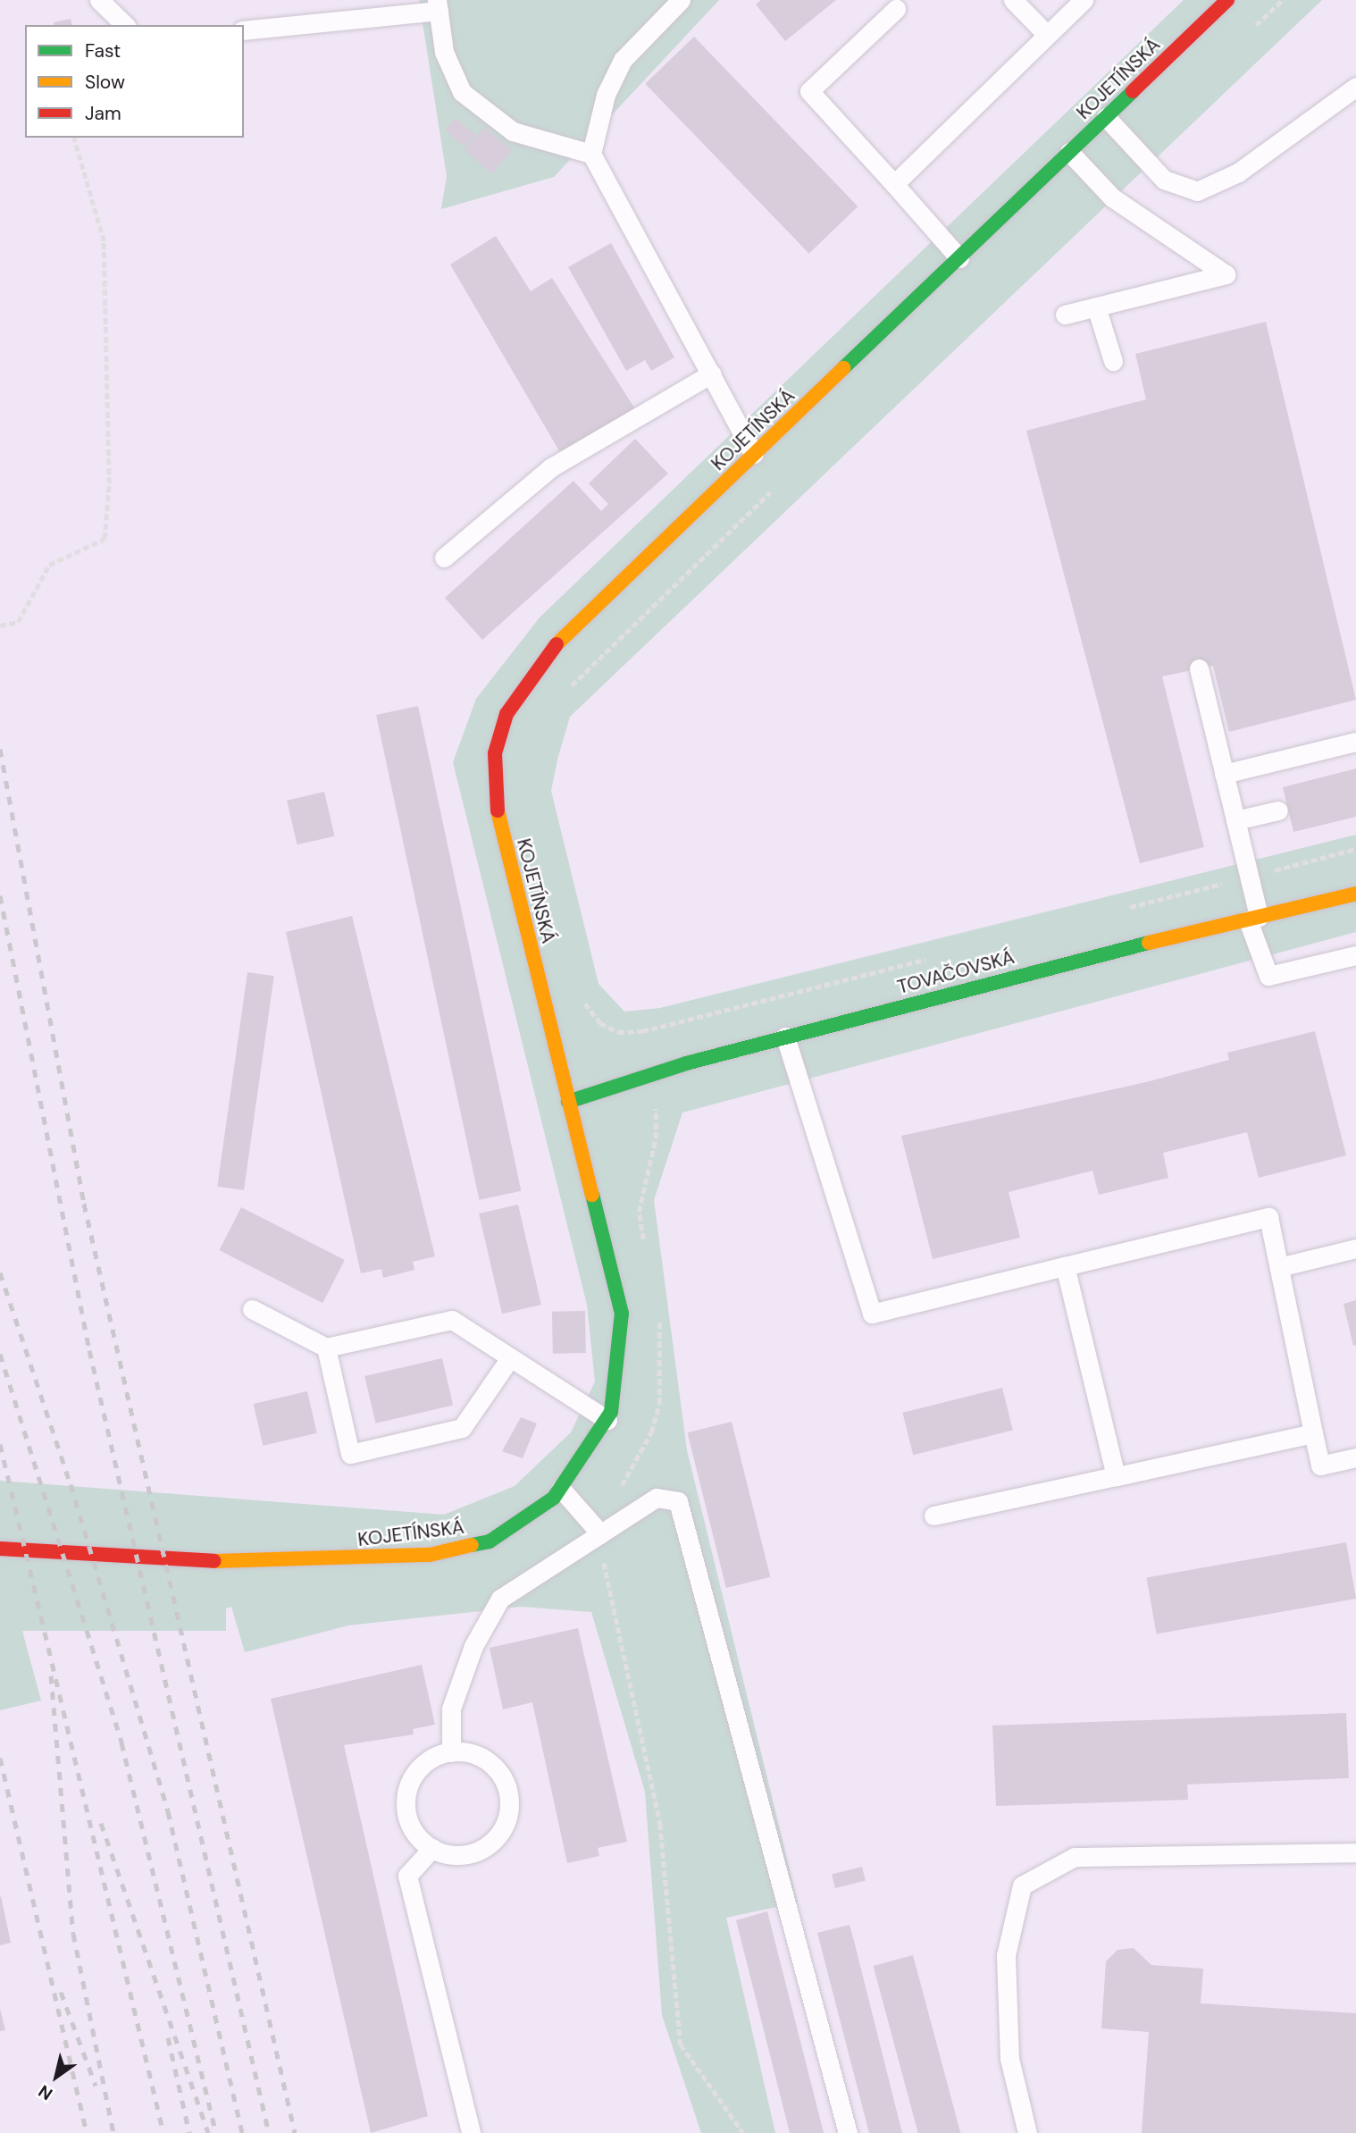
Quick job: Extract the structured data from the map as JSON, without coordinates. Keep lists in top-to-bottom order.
{
  "streets": {
    "main road": ["KOJETÍNSKÁ", "TOVAČOVSKÁ"]
  },
  "crossings": [
    ["KOJETÍNSKÁ", "TOVAČOVSKÁ"]
  ],
  "legend": ["Fast", "Slow", "Jam"],
  "north": "bottom left"
}
